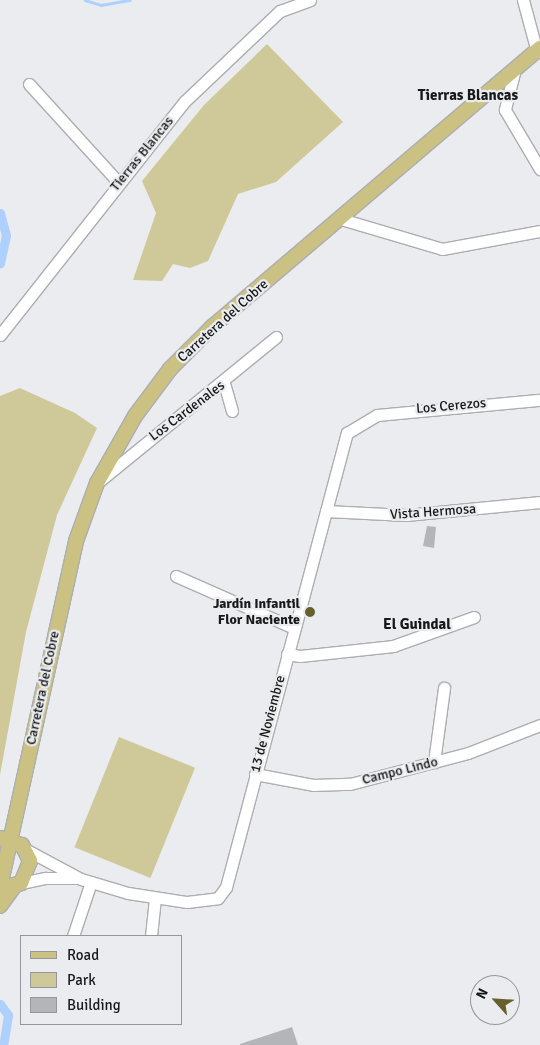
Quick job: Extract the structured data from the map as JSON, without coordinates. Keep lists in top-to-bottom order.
{
  "streets": {
    "main road": ["Carretera del Cobre"],
    "street": [
      "Tierras Blancas",
      "Los Cerezos",
      "Los Cardenales",
      "Vista Hermosa",
      "13 de Noviembre",
      "Campo Lindo"
    ]
  },
  "crossings": [
    ["Carretera del Cobre", "Los Cardenales"],
    ["Los Cerezos", "13 de Noviembre"],
    ["Vista Hermosa", "13 de Noviembre"],
    ["13 de Noviembre", "Campo Lindo"]
  ],
  "districts": ["Tierras Blancas", "El Guindal"],
  "places": ["Jardín Infantil Flor Naciente"],
  "legend": ["Road", "Park", "Building"],
  "north": "top left"
}
